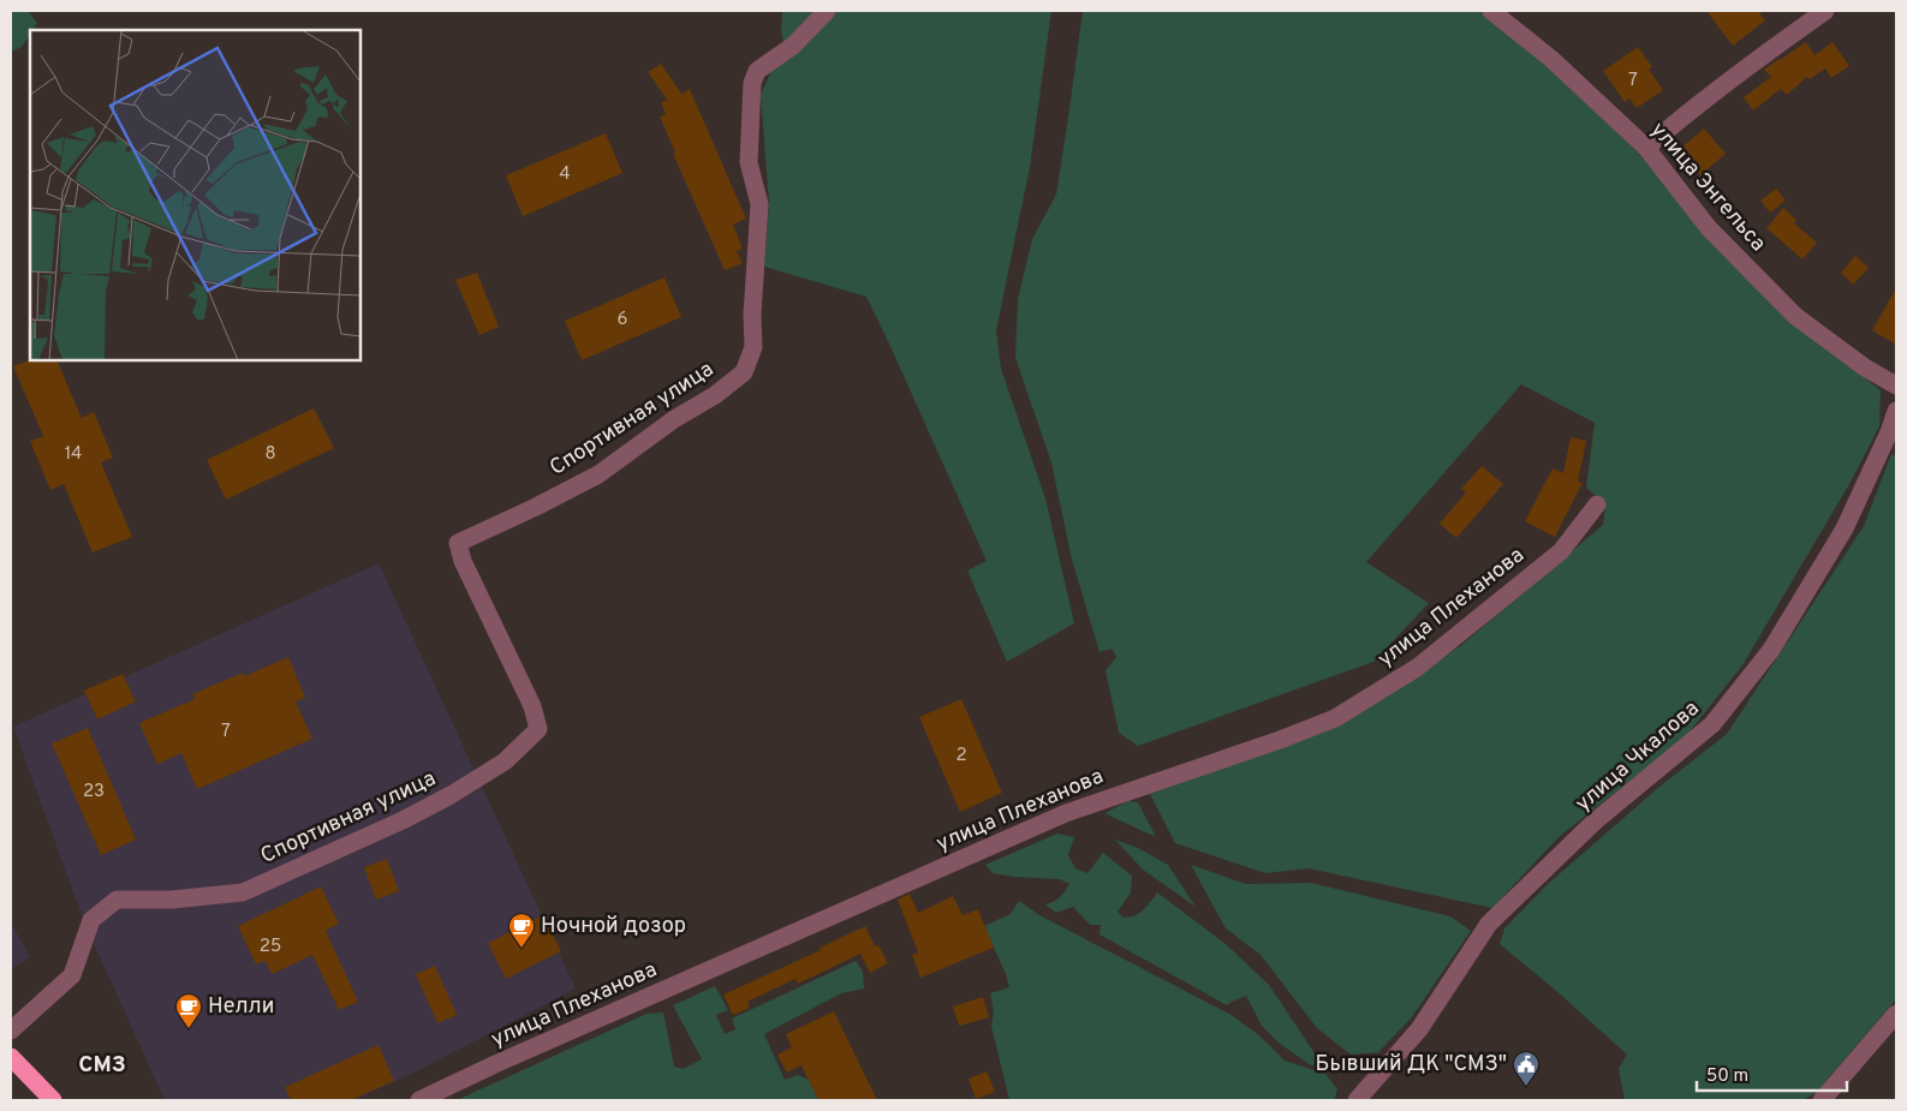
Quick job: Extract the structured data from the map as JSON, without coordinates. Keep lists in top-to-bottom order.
{
  "streets": {
    "street": [
      "улица Энгельса",
      "Спортивная улица",
      "улица Плеханова",
      "улица Чкалова"
    ]
  },
  "districts": ["СМЗ"],
  "places": {
    "cafe": ["Ночной дозор", "Нелли"],
    "public building": ["Бывший ДК \"СМЗ\""]
  },
  "house_numbers": [
    "7",
    "4",
    "6",
    "14",
    "8",
    "7",
    "2",
    "23",
    "25"
  ],
  "scale_bar": "50 m"
}
